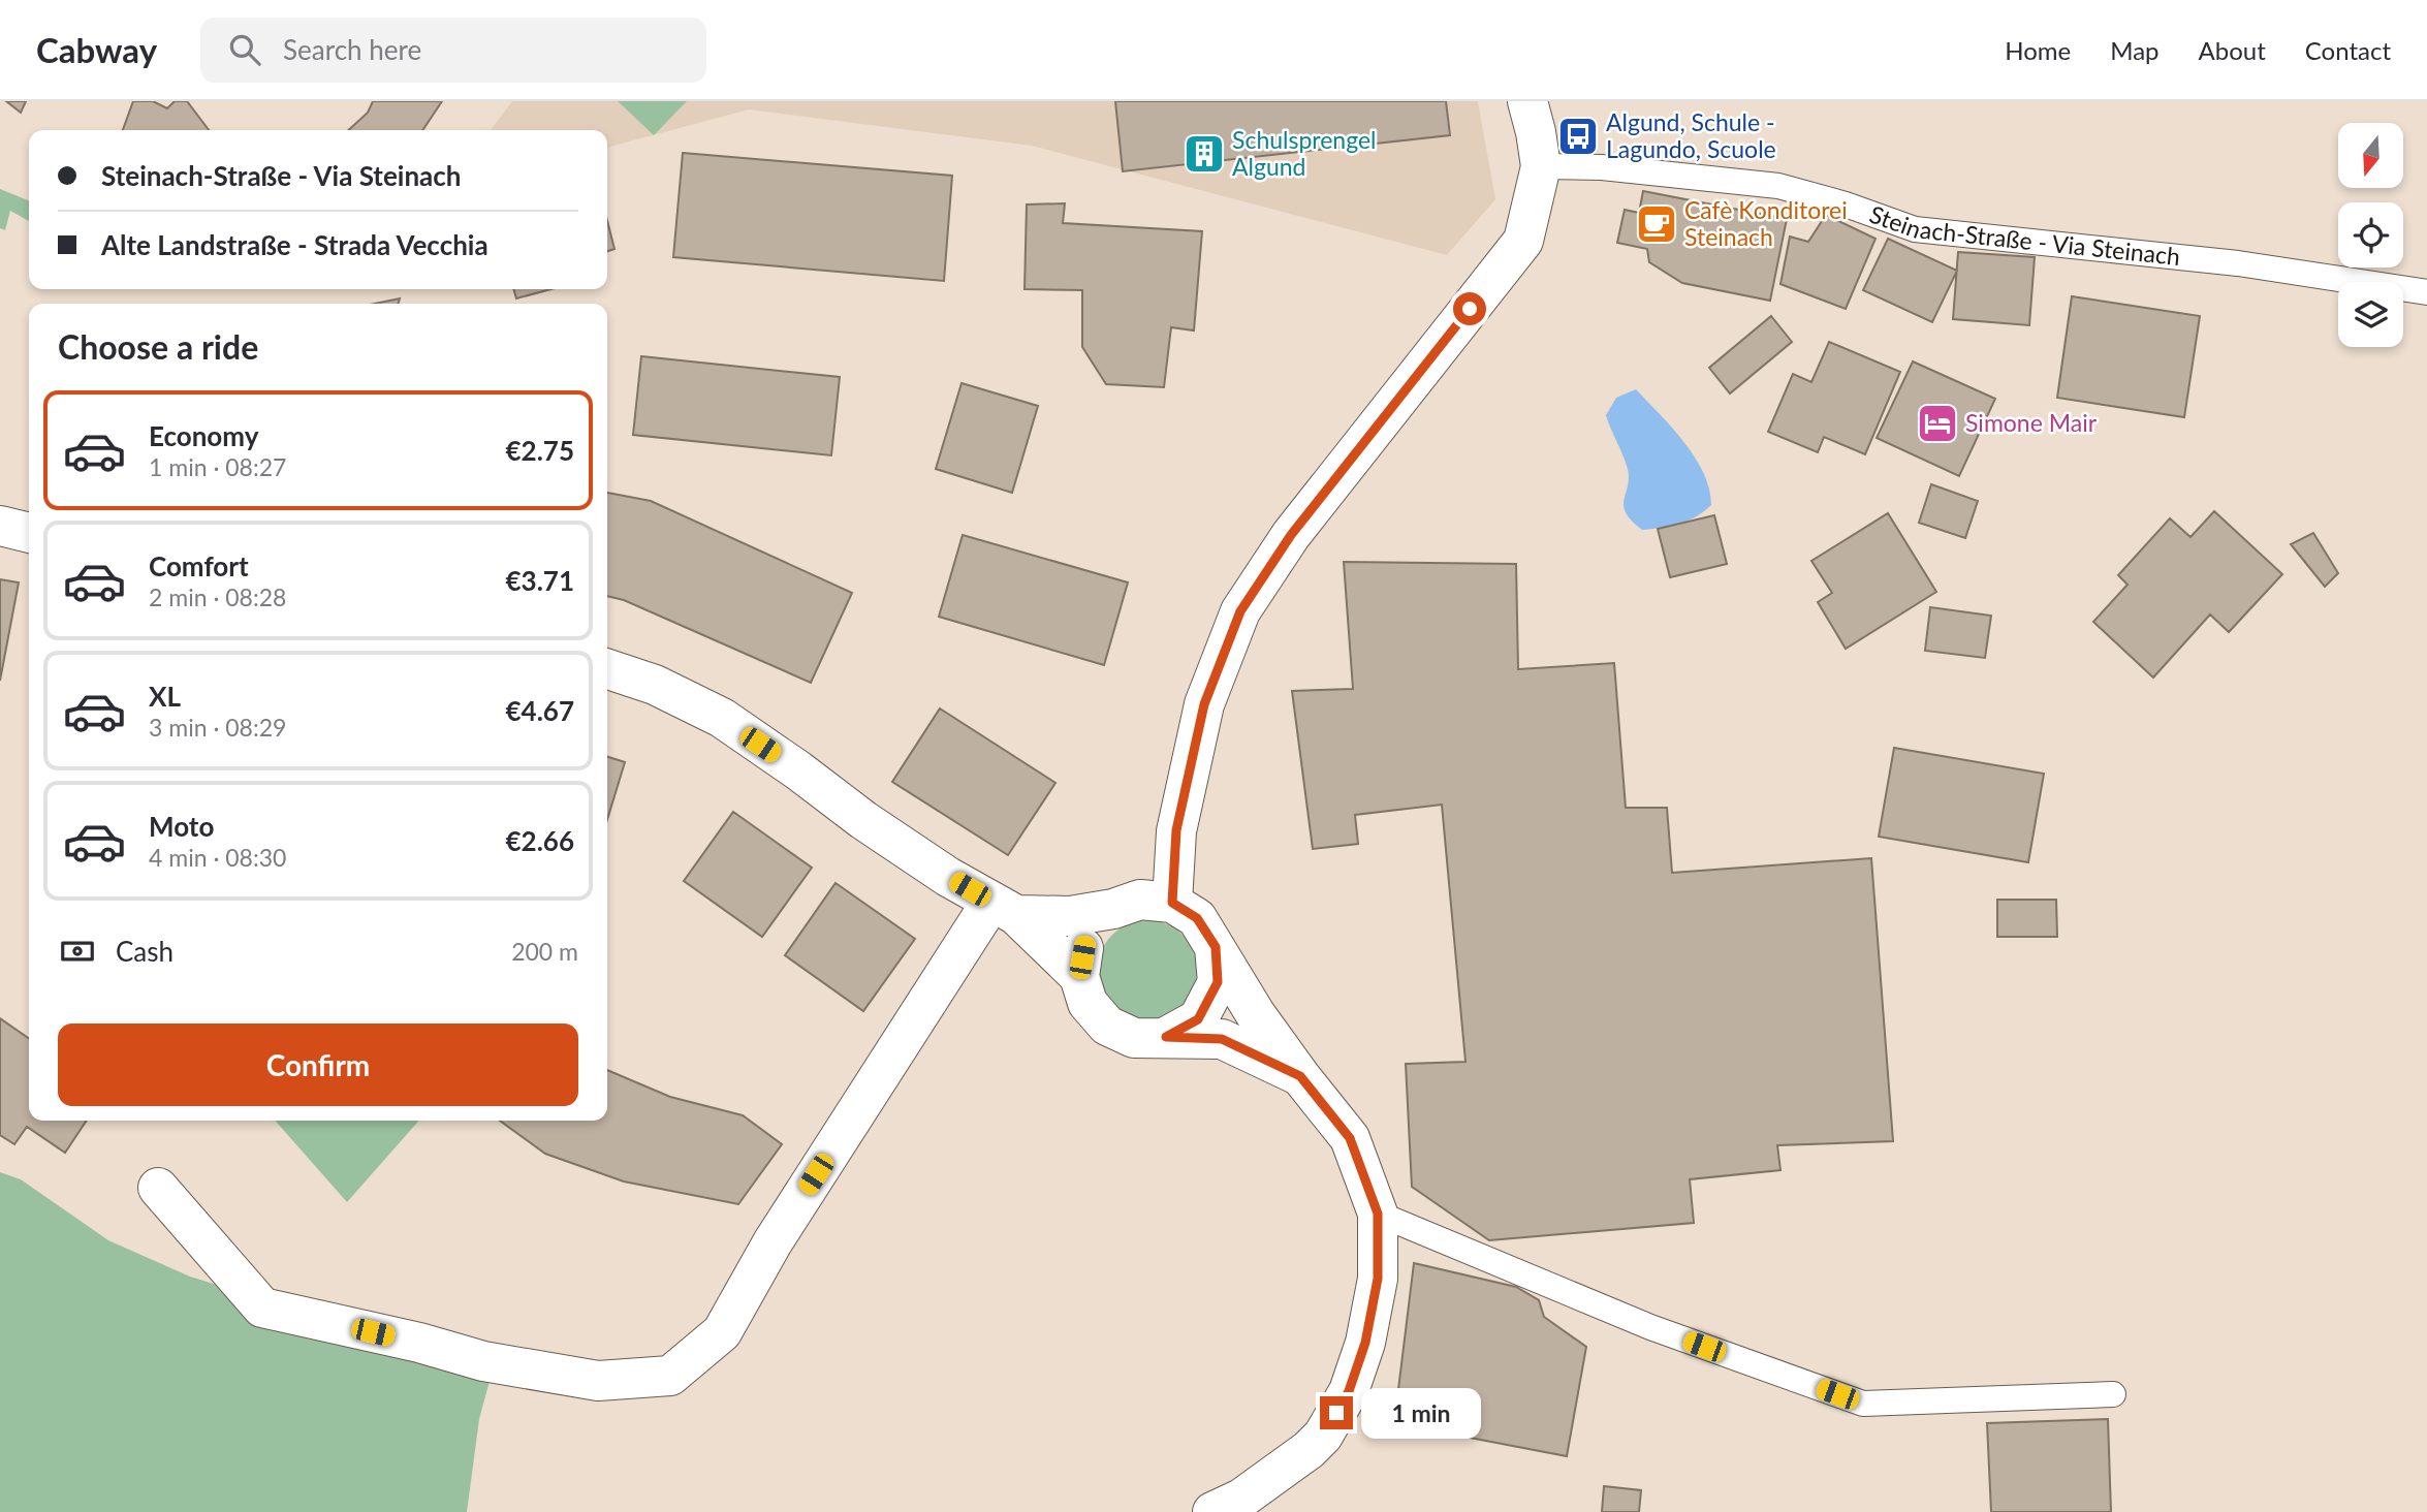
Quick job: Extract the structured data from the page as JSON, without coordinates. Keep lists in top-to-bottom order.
{
  "streets": {
    "lane": ["Steinach-Straße - Via Steinach"]
  },
  "places": {
    "bus stop": ["Algund, Schule - Lagundo, Scuole"],
    "building": ["Schulsprengel Algund"],
    "cafe": ["Cafè Konditorei Steinach"],
    "hotel": ["Simone Mair"]
  },
  "north": "bottom",
  "page": {
    "header": "Cabway",
    "search": "Search here",
    "nav": [
      "Home",
      "Map",
      "About",
      "Contact"
    ],
    "banner": ["Steinach-Straße - Via Steinach", "Alte Landstraße - Strada Vecchia"],
    "heading": "Choose a ride",
    "list": [
      {
        "name": "Economy",
        "note": "1 min · 08:27",
        "value": "€2.75"
      },
      {
        "name": "Comfort",
        "note": "2 min · 08:28",
        "value": "€3.71"
      },
      {
        "name": "XL",
        "note": "3 min · 08:29",
        "value": "€4.67"
      },
      {
        "name": "Moto",
        "note": "4 min · 08:30",
        "value": "€2.66"
      }
    ],
    "pay": ["Cash", "200 m"],
    "buttons": "Confirm",
    "bubble": "1 min"
  }
}
